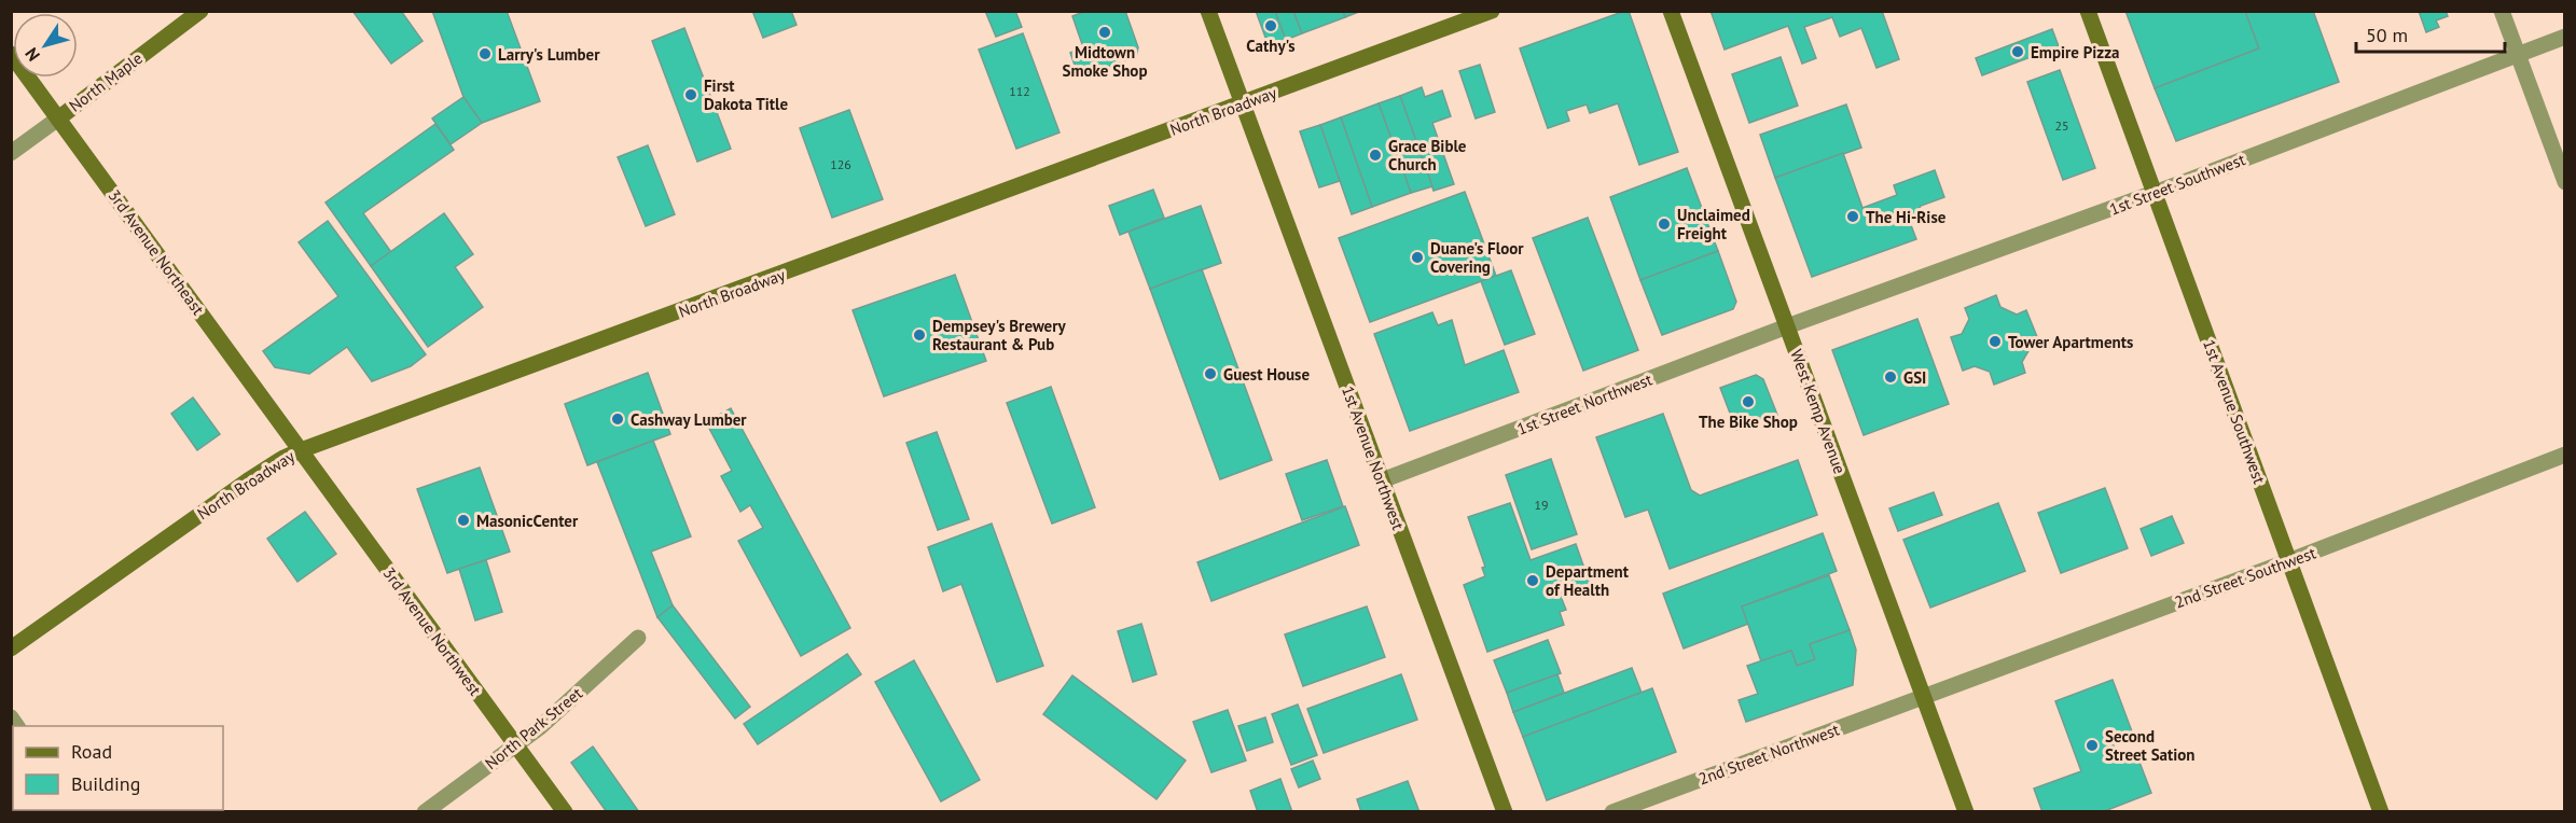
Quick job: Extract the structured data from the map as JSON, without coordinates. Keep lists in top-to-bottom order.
{
  "streets": {
    "street": [
      "North Maple",
      "North Broadway",
      "1st Street Southwest",
      "3rd Avenue Northeast",
      "1st Street Northwest",
      "West Kemp Avenue",
      "1st Avenue Southwest",
      "1st Avenue Northwest",
      "2nd Street Southwest",
      "3rd Avenue Northwest",
      "North Park Street",
      "2nd Street Northwest"
    ]
  },
  "crossings": [
    ["North Maple", "3rd Avenue Northeast"],
    ["North Broadway", "3rd Avenue Northeast"],
    ["North Broadway", "1st Avenue Northwest"],
    ["North Broadway", "3rd Avenue Northwest"],
    ["1st Street Southwest", "1st Street Northwest"],
    ["1st Street Southwest", "West Kemp Avenue"],
    ["1st Street Southwest", "1st Avenue Southwest"],
    ["3rd Avenue Northeast", "3rd Avenue Northwest"],
    ["1st Street Northwest", "West Kemp Avenue"],
    ["1st Street Northwest", "1st Avenue Northwest"],
    ["West Kemp Avenue", "2nd Street Southwest"],
    ["West Kemp Avenue", "2nd Street Northwest"],
    ["1st Avenue Southwest", "2nd Street Southwest"],
    ["2nd Street Southwest", "2nd Street Northwest"],
    ["3rd Avenue Northwest", "North Park Street"]
  ],
  "places": [
    "Cathy's",
    "Midtown Smoke Shop",
    "Empire Pizza",
    "Larry's Lumber",
    "First Dakota Title",
    "Grace Bible Church",
    "The Hi-Rise",
    "Unclaimed Freight",
    "Duane's Floor Covering",
    "Dempsey's Brewery Restaurant & Pub",
    "Tower Apartments",
    "Guest House",
    "GSI",
    "The Bike Shop",
    "Cashway Lumber",
    "MasonicCenter",
    "Department of Health",
    "Second Street Sation"
  ],
  "house_numbers": [
    "112",
    "25",
    "126",
    "19"
  ],
  "legend": ["Road", "Building"],
  "scale_bar": "50 m",
  "north": "bottom left"
}
